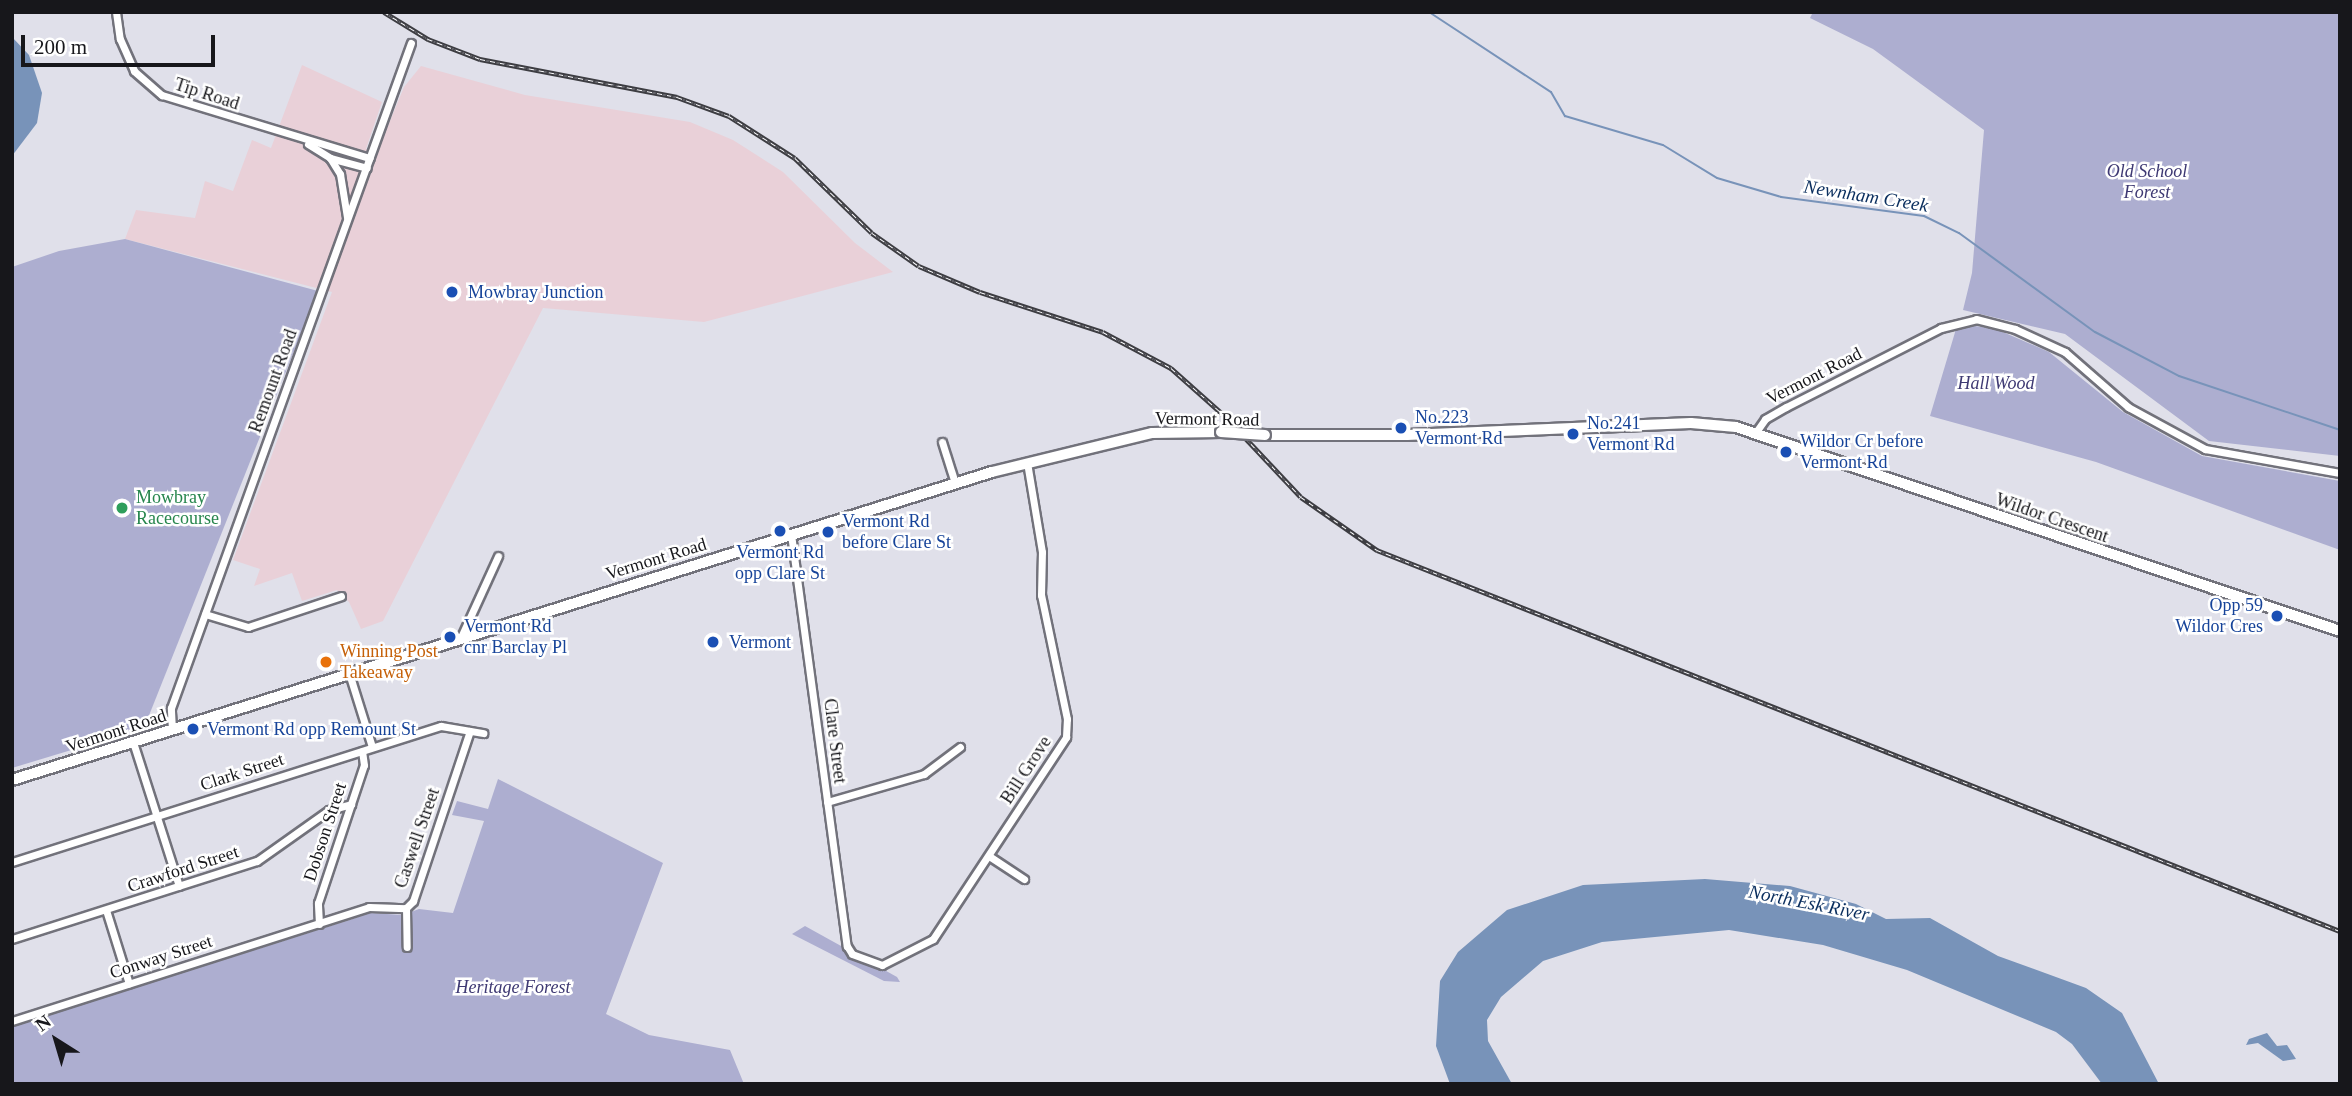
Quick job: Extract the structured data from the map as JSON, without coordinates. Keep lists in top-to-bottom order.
{
  "streets": {
    "street": [
      "Tip Road",
      "Vermont Road",
      "Remount Road",
      "Wildor Crescent",
      "Clare Street",
      "Bill Grove",
      "Clark Street",
      "Dobson Street",
      "Caswell Street",
      "Crawford Street",
      "Conway Street"
    ]
  },
  "crossings": [
    ["Tip Road", "Remount Road"],
    ["Vermont Road", "Remount Road"],
    ["Vermont Road", "Wildor Crescent"],
    ["Vermont Road", "Clare Street"],
    ["Vermont Road", "Bill Grove"],
    ["Clare Street", "Bill Grove"],
    ["Clark Street", "Dobson Street"],
    ["Clark Street", "Caswell Street"],
    ["Dobson Street", "Caswell Street"],
    ["Dobson Street", "Crawford Street"],
    ["Dobson Street", "Conway Street"],
    ["Caswell Street", "Conway Street"]
  ],
  "water": ["Newnham Creek", "North Esk River"],
  "parks": ["Old School Forest", "Hall Wood", "Heritage Forest"],
  "places": [
    "Mowbray Junction",
    "No.223 Vermont Rd",
    "No.241 Vermont Rd",
    "Wildor Cr before Vermont Rd",
    "Mowbray Racecourse",
    "Vermont Rd opp Clare St",
    "Vermont Rd before Clare St",
    "Opp 59 Wildor Cres",
    "Vermont Rd cnr Barclay Pl",
    "Vermont",
    "Winning Post Takeaway",
    "Vermont Rd opp Remount St"
  ],
  "scale_bar": "200 m",
  "north": "top left"
}
